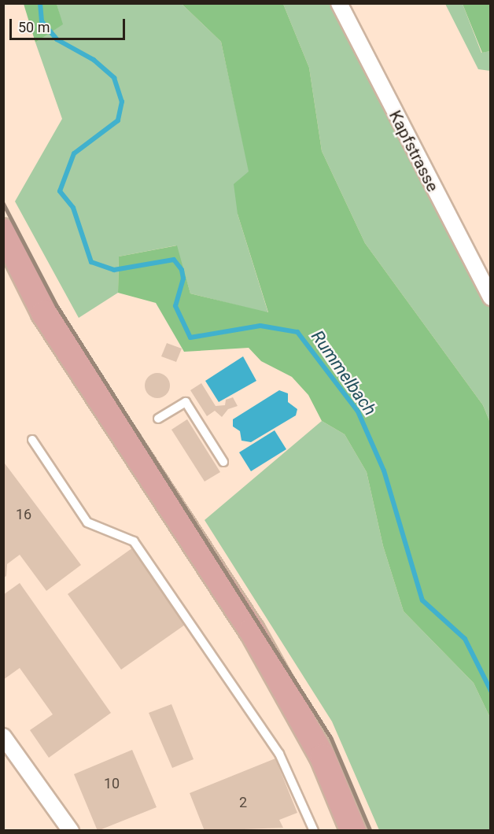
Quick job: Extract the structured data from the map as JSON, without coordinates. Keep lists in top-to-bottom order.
{
  "streets": {
    "street": ["Kapfstrasse"]
  },
  "water": ["Rummelbach"],
  "house_numbers": ["16", "10", "2"],
  "scale_bar": "50 m"
}
